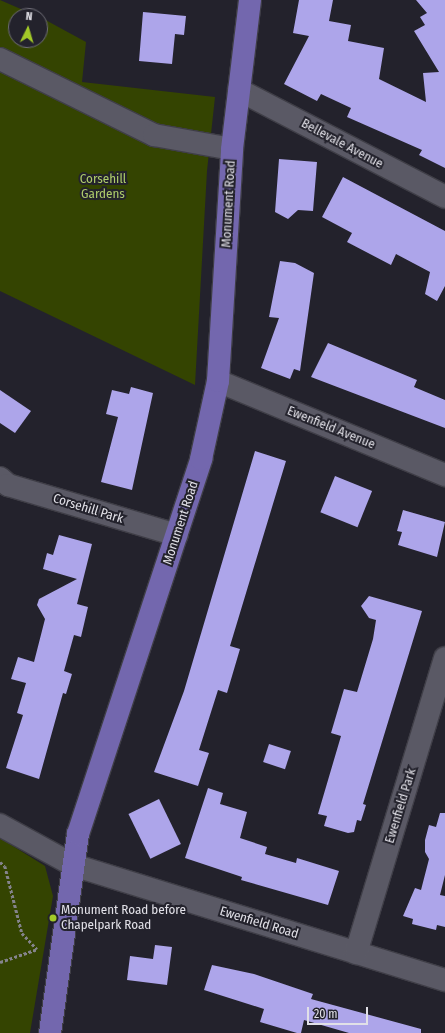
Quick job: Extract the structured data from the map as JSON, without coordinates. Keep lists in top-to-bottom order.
{
  "streets": {
    "main road": ["Monument Road"],
    "street": [
      "Bellevale Avenue",
      "Ewenfield Avenue",
      "Corsehill Park",
      "Ewenfield Park",
      "Ewenfield Road"
    ]
  },
  "crossings": [
    ["Bellevale Avenue", "Monument Road"],
    ["Monument Road", "Ewenfield Avenue"],
    ["Monument Road", "Corsehill Park"],
    ["Monument Road", "Ewenfield Road"],
    ["Ewenfield Park", "Ewenfield Road"]
  ],
  "parks": ["Corsehill Gardens"],
  "places": ["Monument Road before Chapelpark Road"],
  "scale_bar": "20 m",
  "north": "top"
}
